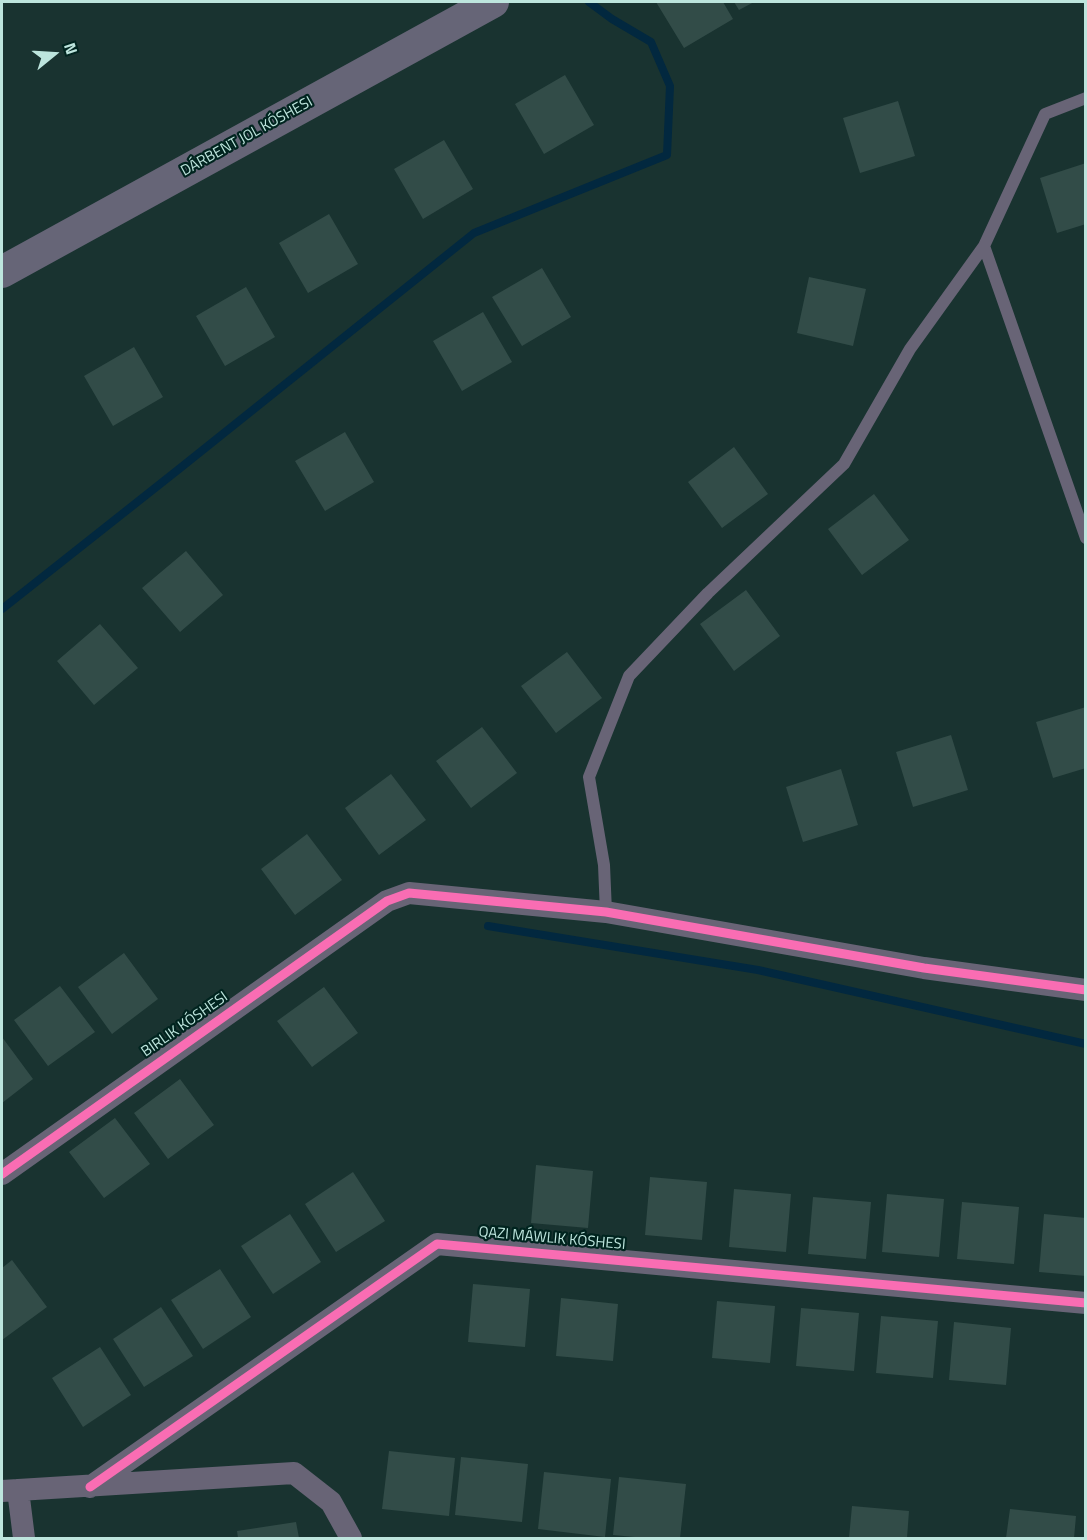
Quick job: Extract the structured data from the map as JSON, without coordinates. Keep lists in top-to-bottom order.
{
  "streets": {
    "main road": ["DÁRBENT JOL KÓSHESI"],
    "street": ["BIRLIK KÓSHESI"],
    "cycle path": ["QAZI MÁWLIK KÓSHESI"]
  },
  "north": "right"
}
